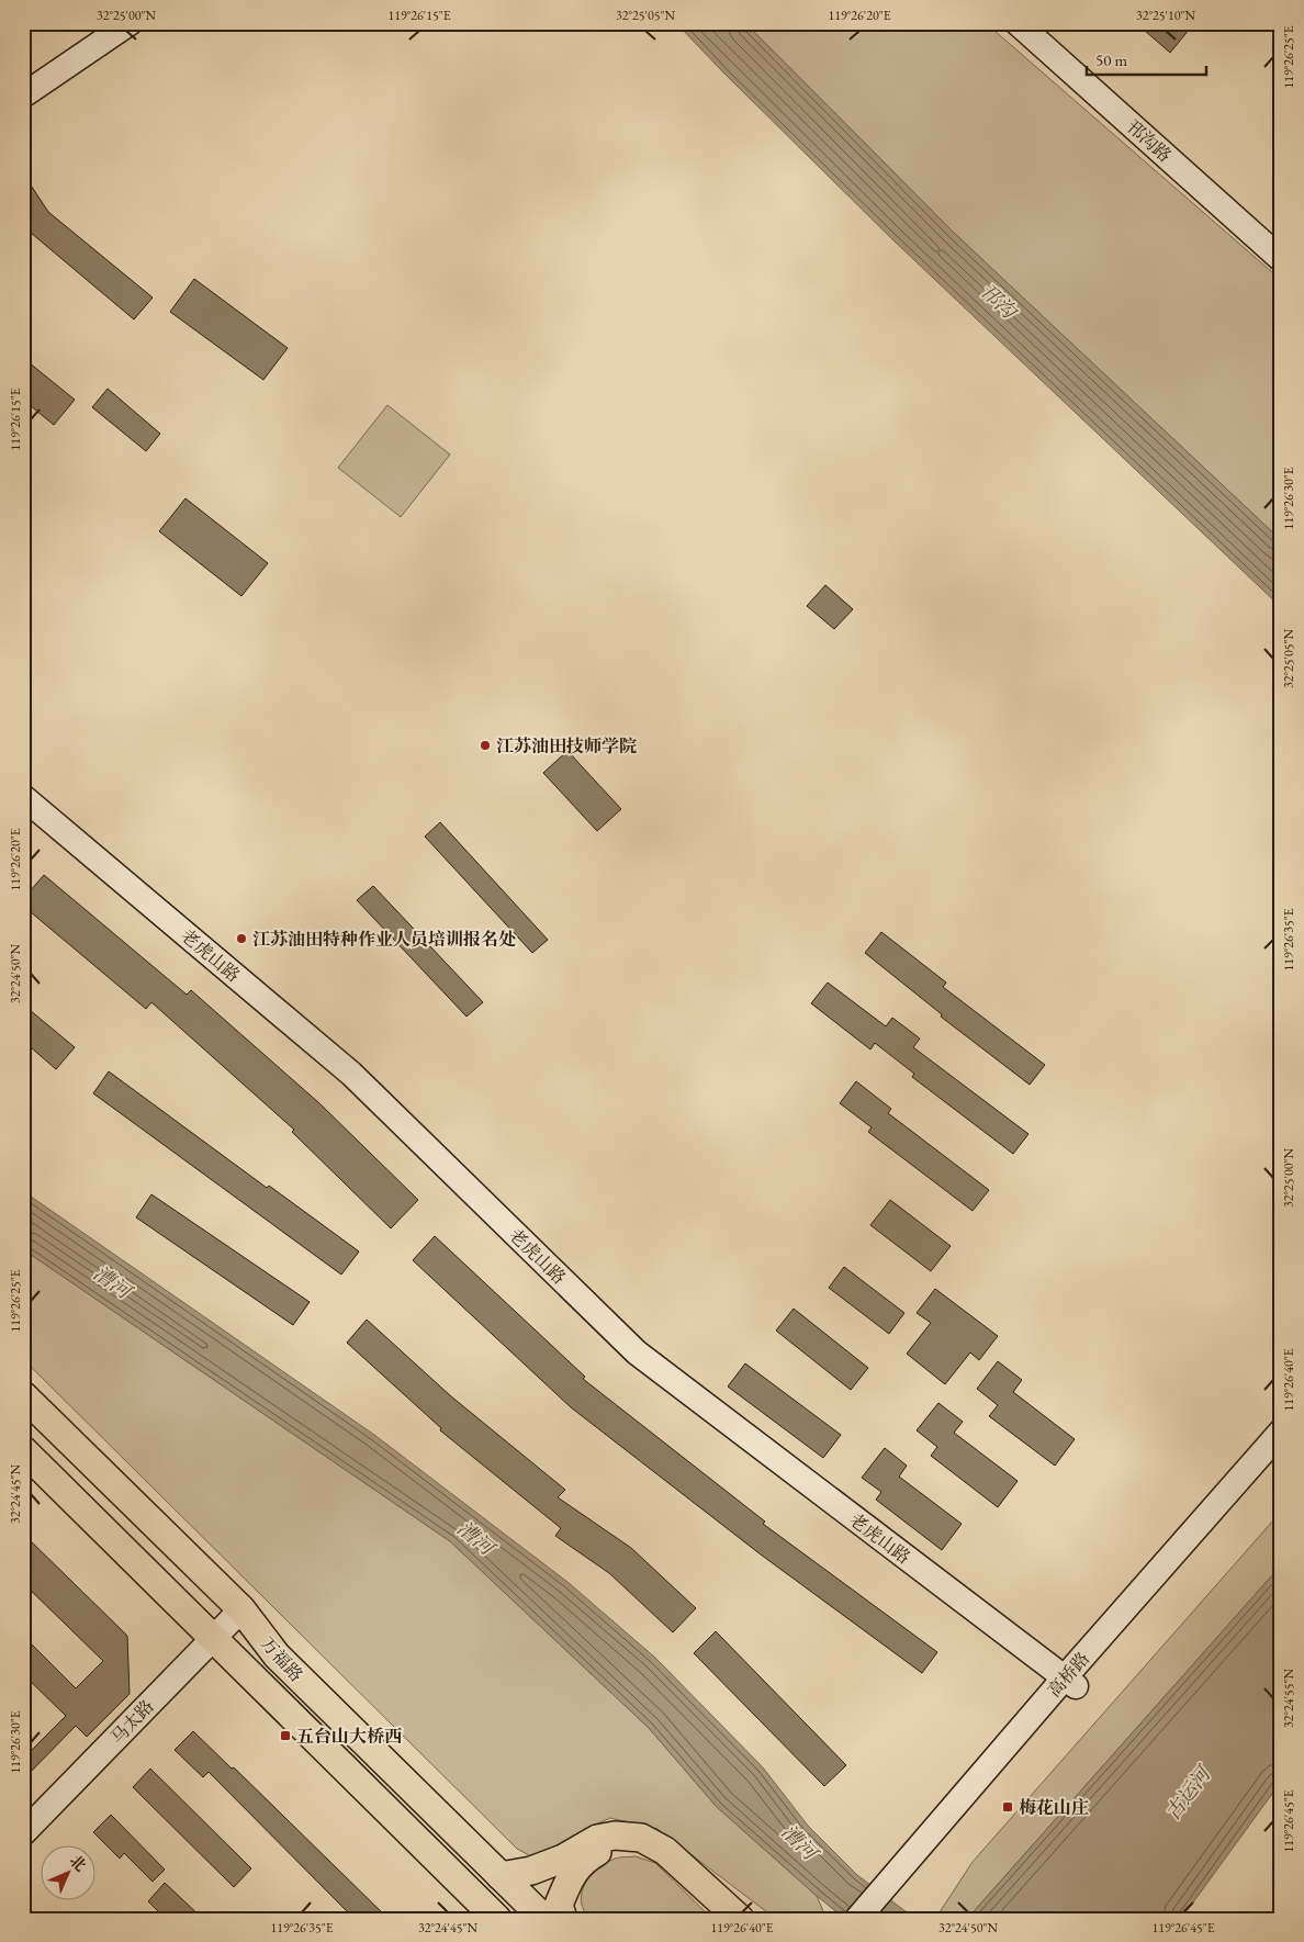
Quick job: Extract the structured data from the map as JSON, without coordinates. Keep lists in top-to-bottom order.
{
  "streets": {
    "main road": [
      "邗沟路",
      "老虎山路",
      "万福路",
      "高桥路",
      "马太路"
    ]
  },
  "crossings": [
    ["老虎山路", "高桥路"],
    ["万福路", "马太路"]
  ],
  "water": ["邗沟", "漕河", "古运河"],
  "places": {
    "other": ["江苏油田技师学院", "江苏油田特种作业人员培训报名处"],
    "transit": ["五台山大桥西", "梅花山庄"]
  },
  "scale_bar": "50 m",
  "north": "top right",
  "coordinates": [
    "32°25'00\"N",
    "119°26'15\"E",
    "32°25'05\"N",
    "119°26'20\"E",
    "32°25'10\"N",
    "119°26'25\"E",
    "119°26'30\"E",
    "119°26'35\"E",
    "32°24'50\"N",
    "119°26'40\"E",
    "32°24'45\"N",
    "32°24'55\"N",
    "119°26'45\"E"
  ]
}
